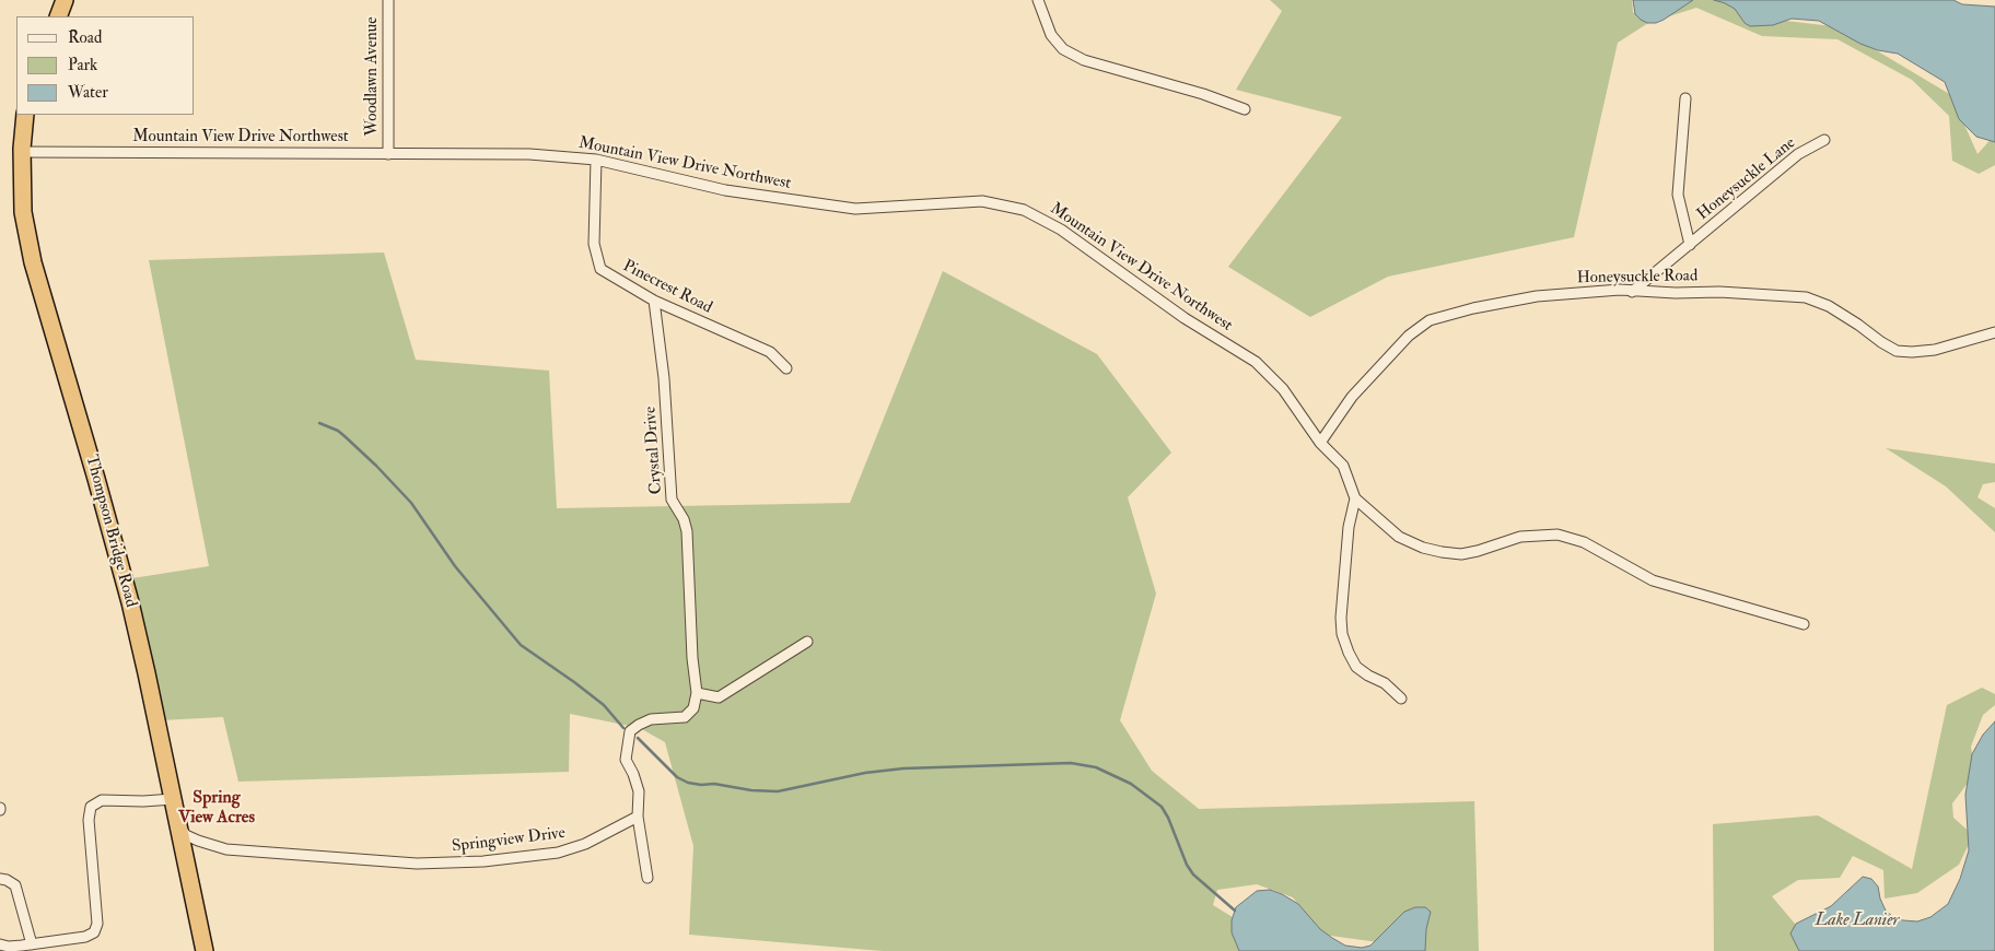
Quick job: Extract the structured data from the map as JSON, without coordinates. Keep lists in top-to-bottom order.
{
  "streets": {
    "highway": ["Thompson Bridge Road"],
    "street": [
      "Woodlawn Avenue",
      "Mountain View Drive Northwest",
      "Honeysuckle Lane",
      "Honeysuckle Road",
      "Pinecrest Road",
      "Crystal Drive",
      "Springview Drive"
    ]
  },
  "crossings": [
    ["Woodlawn Avenue", "Mountain View Drive Northwest"],
    ["Mountain View Drive Northwest", "Honeysuckle Road"],
    ["Mountain View Drive Northwest", "Pinecrest Road"],
    ["Mountain View Drive Northwest", "Thompson Bridge Road"],
    ["Honeysuckle Lane", "Honeysuckle Road"],
    ["Pinecrest Road", "Crystal Drive"],
    ["Thompson Bridge Road", "Springview Drive"]
  ],
  "districts": ["Spring View Acres"],
  "water": ["Lake Lanier"],
  "legend": ["Road", "Park", "Water"]
}
